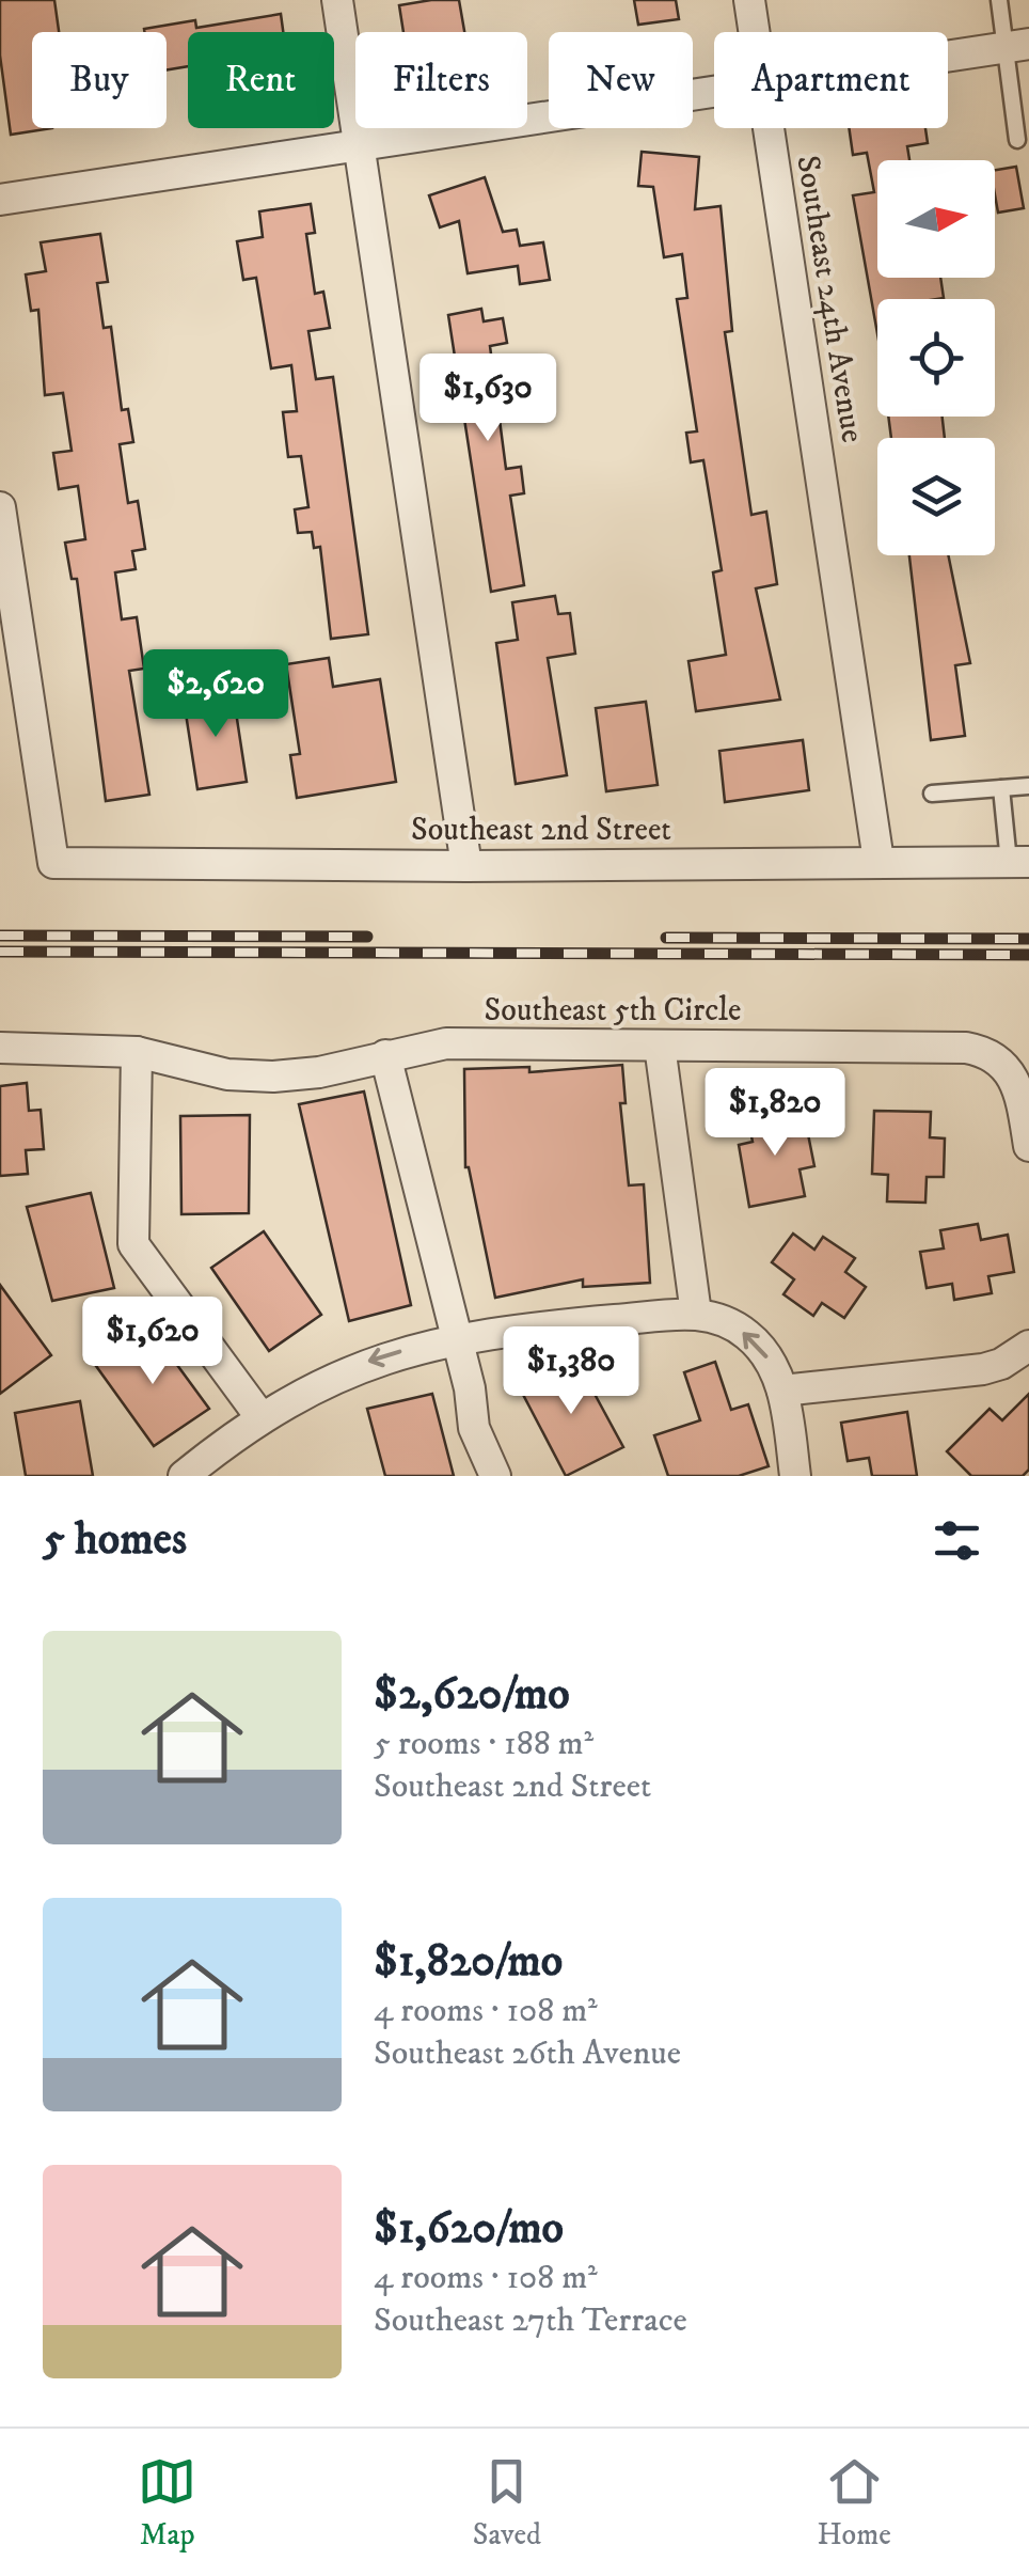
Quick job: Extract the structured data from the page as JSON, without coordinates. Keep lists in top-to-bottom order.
{
  "streets": {
    "street": ["Southeast 24th Avenue", "Southeast 2nd Street", "Southeast 5th Circle"]
  },
  "crossings": [
    ["Southeast 24th Avenue", "Southeast 2nd Street"]
  ],
  "north": "right",
  "page": {
    "chip": [
      "Buy",
      "Rent",
      "Filters",
      "New",
      "Apartment"
    ],
    "price": [
      "$1,630",
      "$2,620",
      "$1,820",
      "$1,620",
      "$1,380"
    ],
    "heading": "5 homes",
    "list": [
      {
        "name": "$2,620/mo",
        "note": "5 rooms · 188 m² · Southeast 2nd Street"
      },
      {
        "name": "$1,820/mo",
        "note": "4 rooms · 108 m² · Southeast 26th Avenue"
      },
      {
        "name": "$1,620/mo",
        "note": "4 rooms · 108 m² · Southeast 27th Terrace"
      }
    ],
    "tabs": ["Map", "Saved", "Home"]
  }
}
